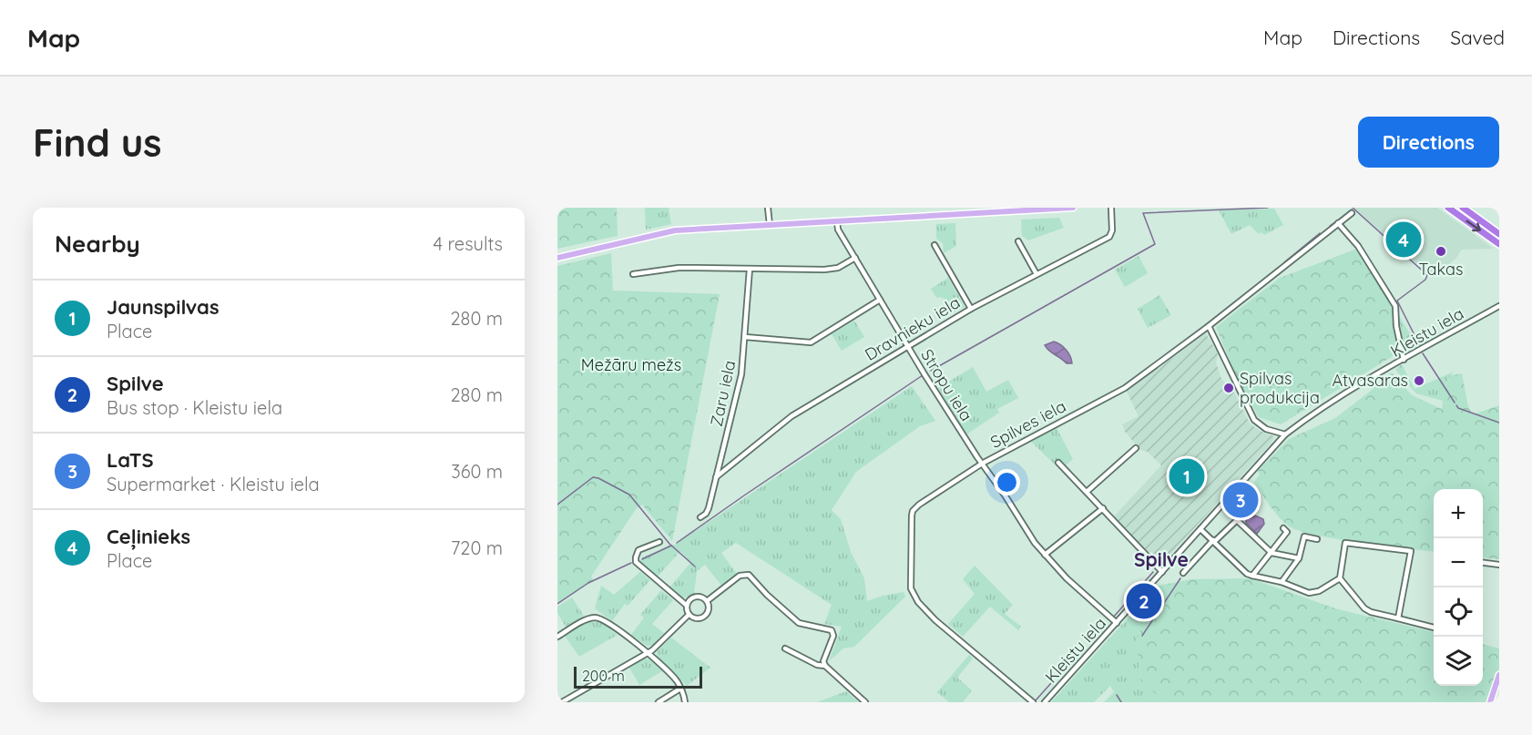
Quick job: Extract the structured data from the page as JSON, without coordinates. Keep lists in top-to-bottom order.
{
  "streets": {
    "street": [
      "Dravnieku iela",
      "Kleistu iela",
      "Stropu iela",
      "Zaru iela",
      "Spilves iela"
    ]
  },
  "crossings": [
    ["Dravnieku iela", "Stropu iela"],
    ["Dravnieku iela", "Zaru iela"],
    ["Kleistu iela", "Stropu iela"],
    ["Stropu iela", "Spilves iela"]
  ],
  "districts": ["Spilve"],
  "parks": ["Mežāru mežs"],
  "places": ["Takas", "Atvasaras", "Spilvas produkcija"],
  "scale_bar": "200 m",
  "page": {
    "header": "Map",
    "nav": ["Map", "Directions", "Saved"],
    "buttons": "Directions",
    "title": "Find us",
    "heading": ["Nearby", "4 results"],
    "pins": [
      "4",
      "1",
      "3",
      "2"
    ],
    "list": [
      {
        "mark": "1",
        "name": "Jaunspilvas",
        "note": "Place",
        "value": "280 m"
      },
      {
        "mark": "2",
        "name": "Spilve",
        "note": "Bus stop · Kleistu iela",
        "value": "280 m"
      },
      {
        "mark": "3",
        "name": "LaTS",
        "note": "Supermarket · Kleistu iela",
        "value": "360 m"
      },
      {
        "mark": "4",
        "name": "Ceļinieks",
        "note": "Place",
        "value": "720 m"
      }
    ],
    "map_buttons": ["+", "−"],
    "scale": "200 m"
  }
}
